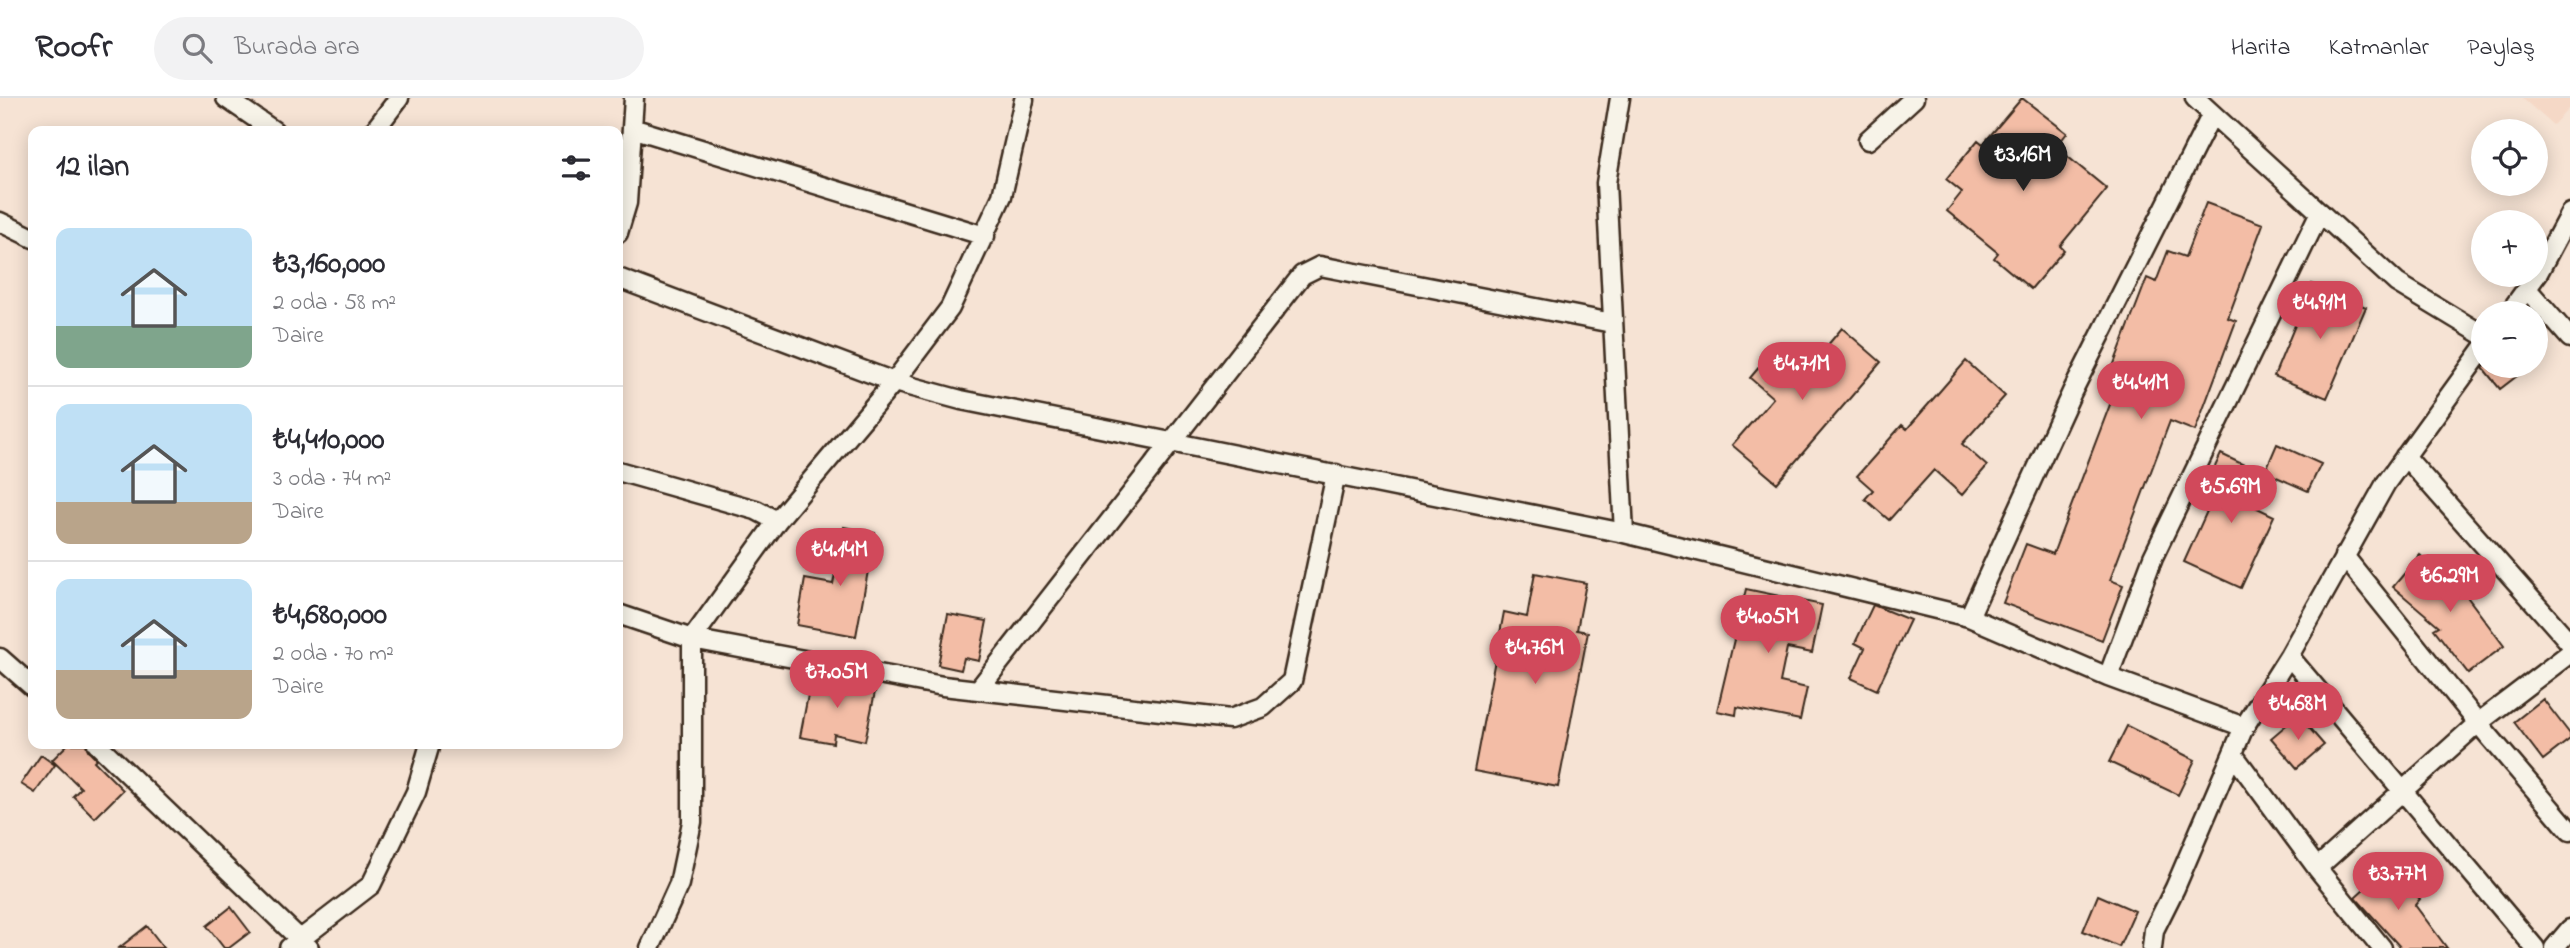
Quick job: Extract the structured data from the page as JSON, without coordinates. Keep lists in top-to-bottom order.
{
  "page": {
    "header": "Roofr",
    "search": "Burada ara",
    "nav": ["Harita", "Katmanlar", "Paylaş"],
    "map_buttons": ["+", "−"],
    "heading": "12 ilan",
    "price": [
      "₺3.16M",
      "₺4.91M",
      "₺4.71M",
      "₺4.41M",
      "₺5.69M",
      "₺4.14M",
      "₺6.29M",
      "₺4.05M",
      "₺4.76M",
      "₺7.05M",
      "₺4.68M",
      "₺3.77M"
    ],
    "list": [
      {
        "name": "₺3,160,000",
        "note": "2 oda · 58 m² · Daire"
      },
      {
        "name": "₺4,410,000",
        "note": "3 oda · 74 m² · Daire"
      },
      {
        "name": "₺4,680,000",
        "note": "2 oda · 70 m² · Daire"
      }
    ]
  }
}
